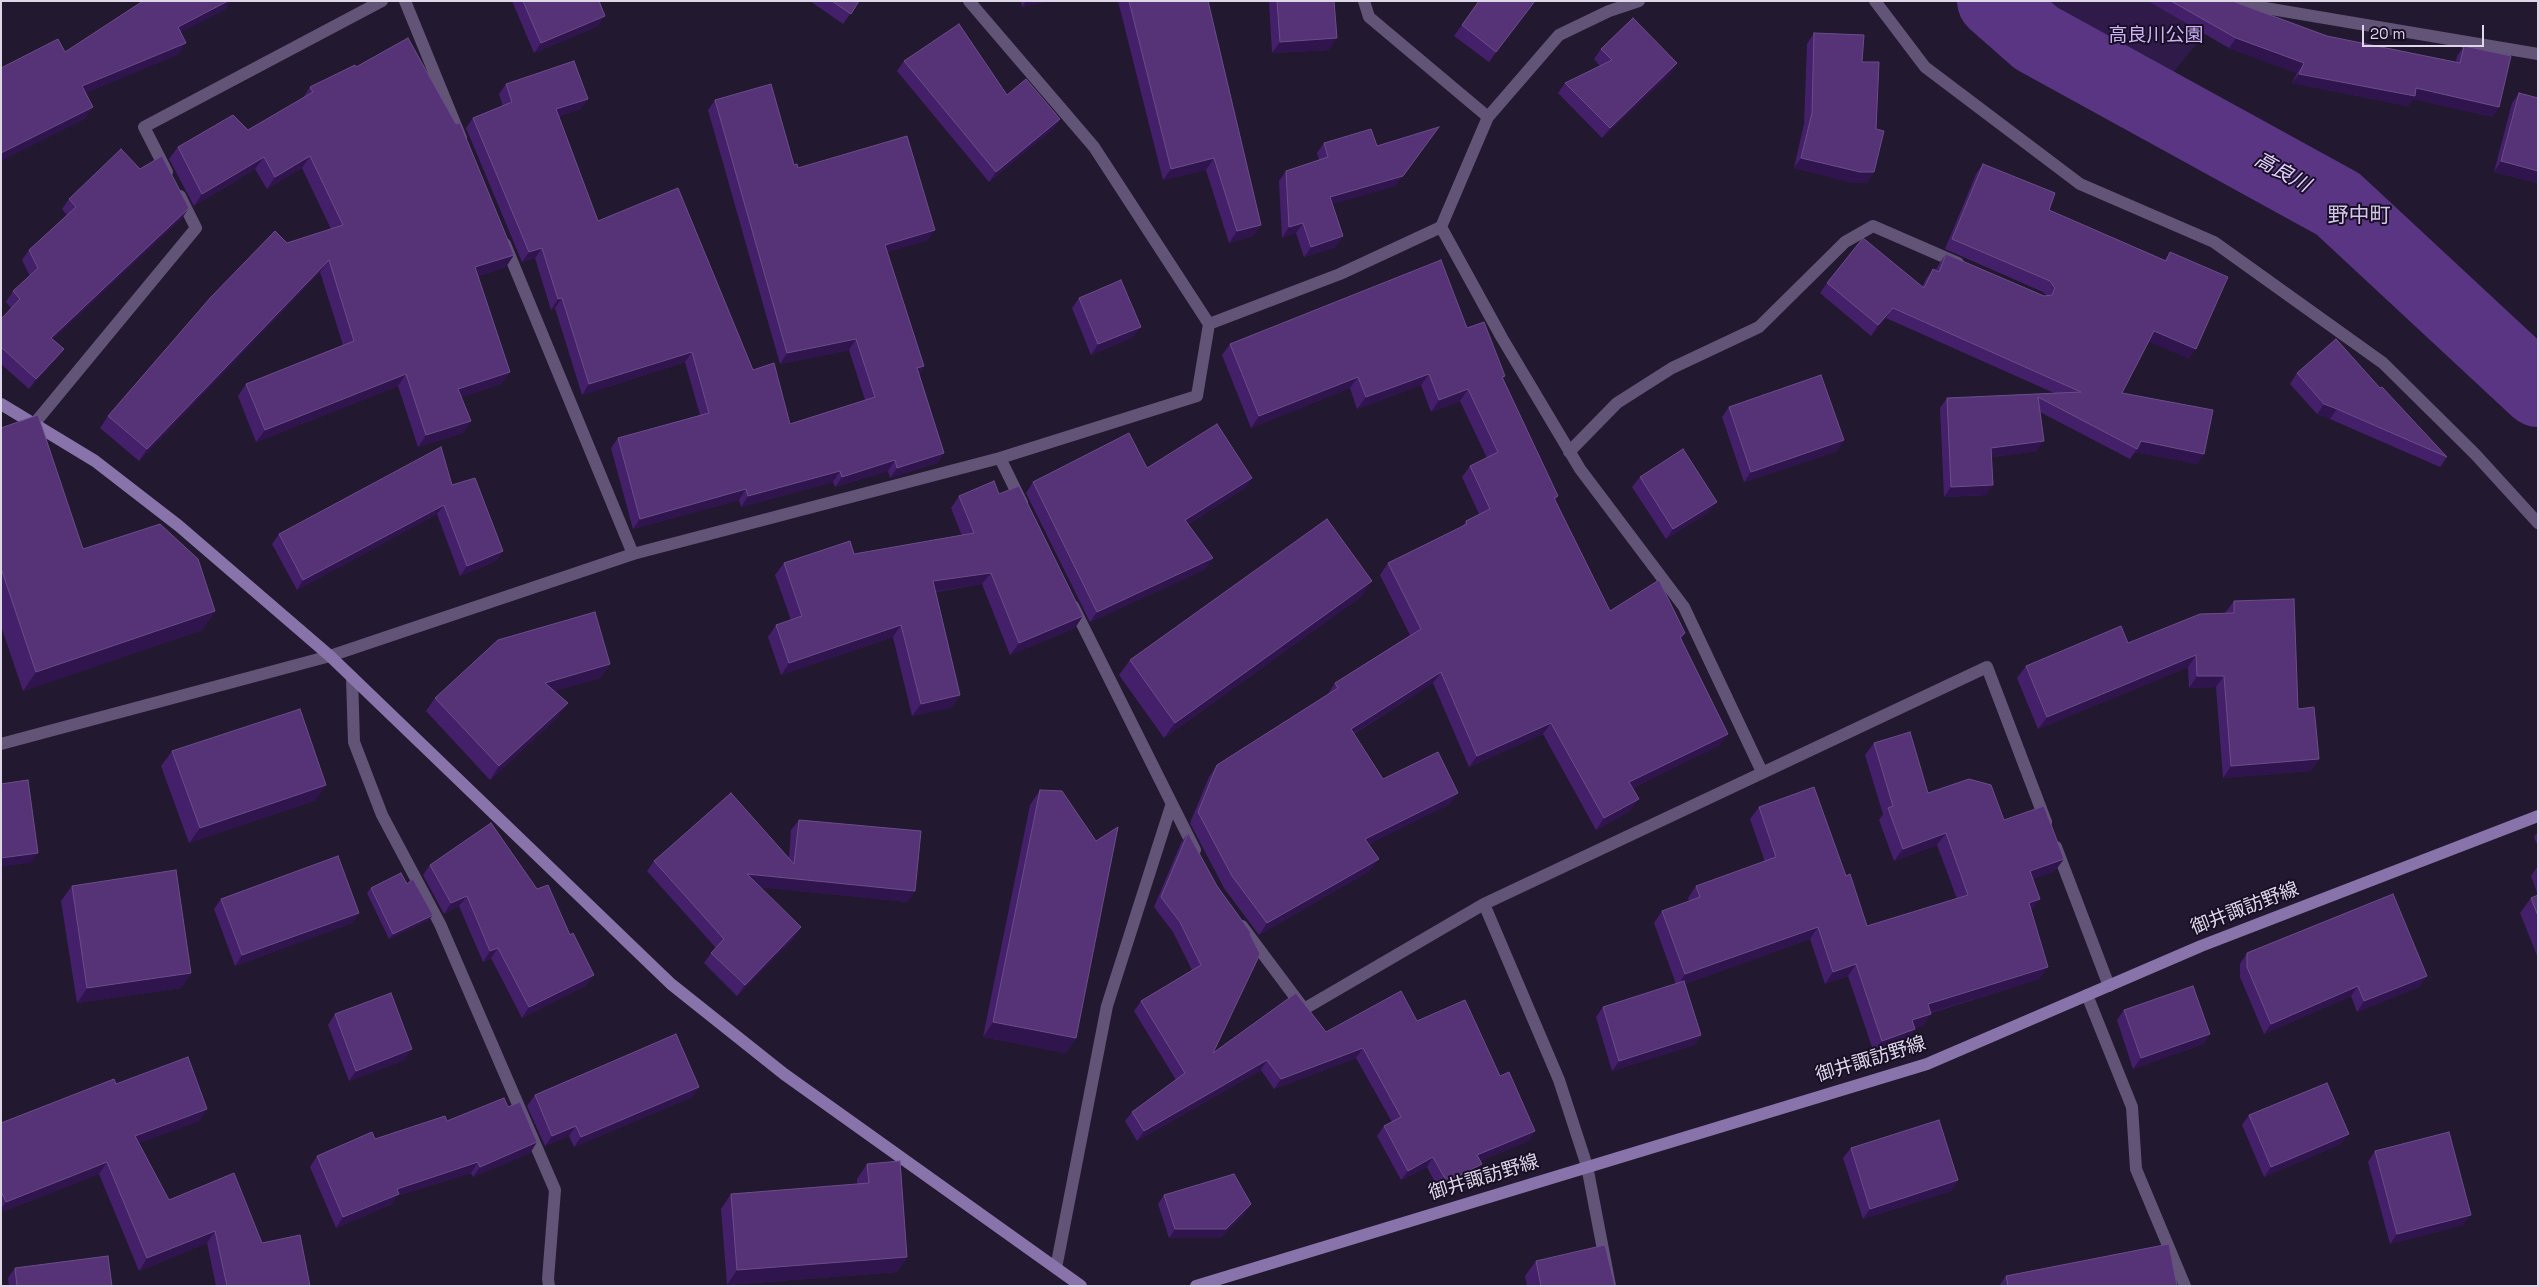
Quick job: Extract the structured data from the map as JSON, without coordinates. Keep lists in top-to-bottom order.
{
  "streets": {
    "main road": ["御井諏訪野線"]
  },
  "districts": ["野中町"],
  "water": ["高良川"],
  "parks": ["高良川公園"],
  "scale_bar": "20 m"
}
